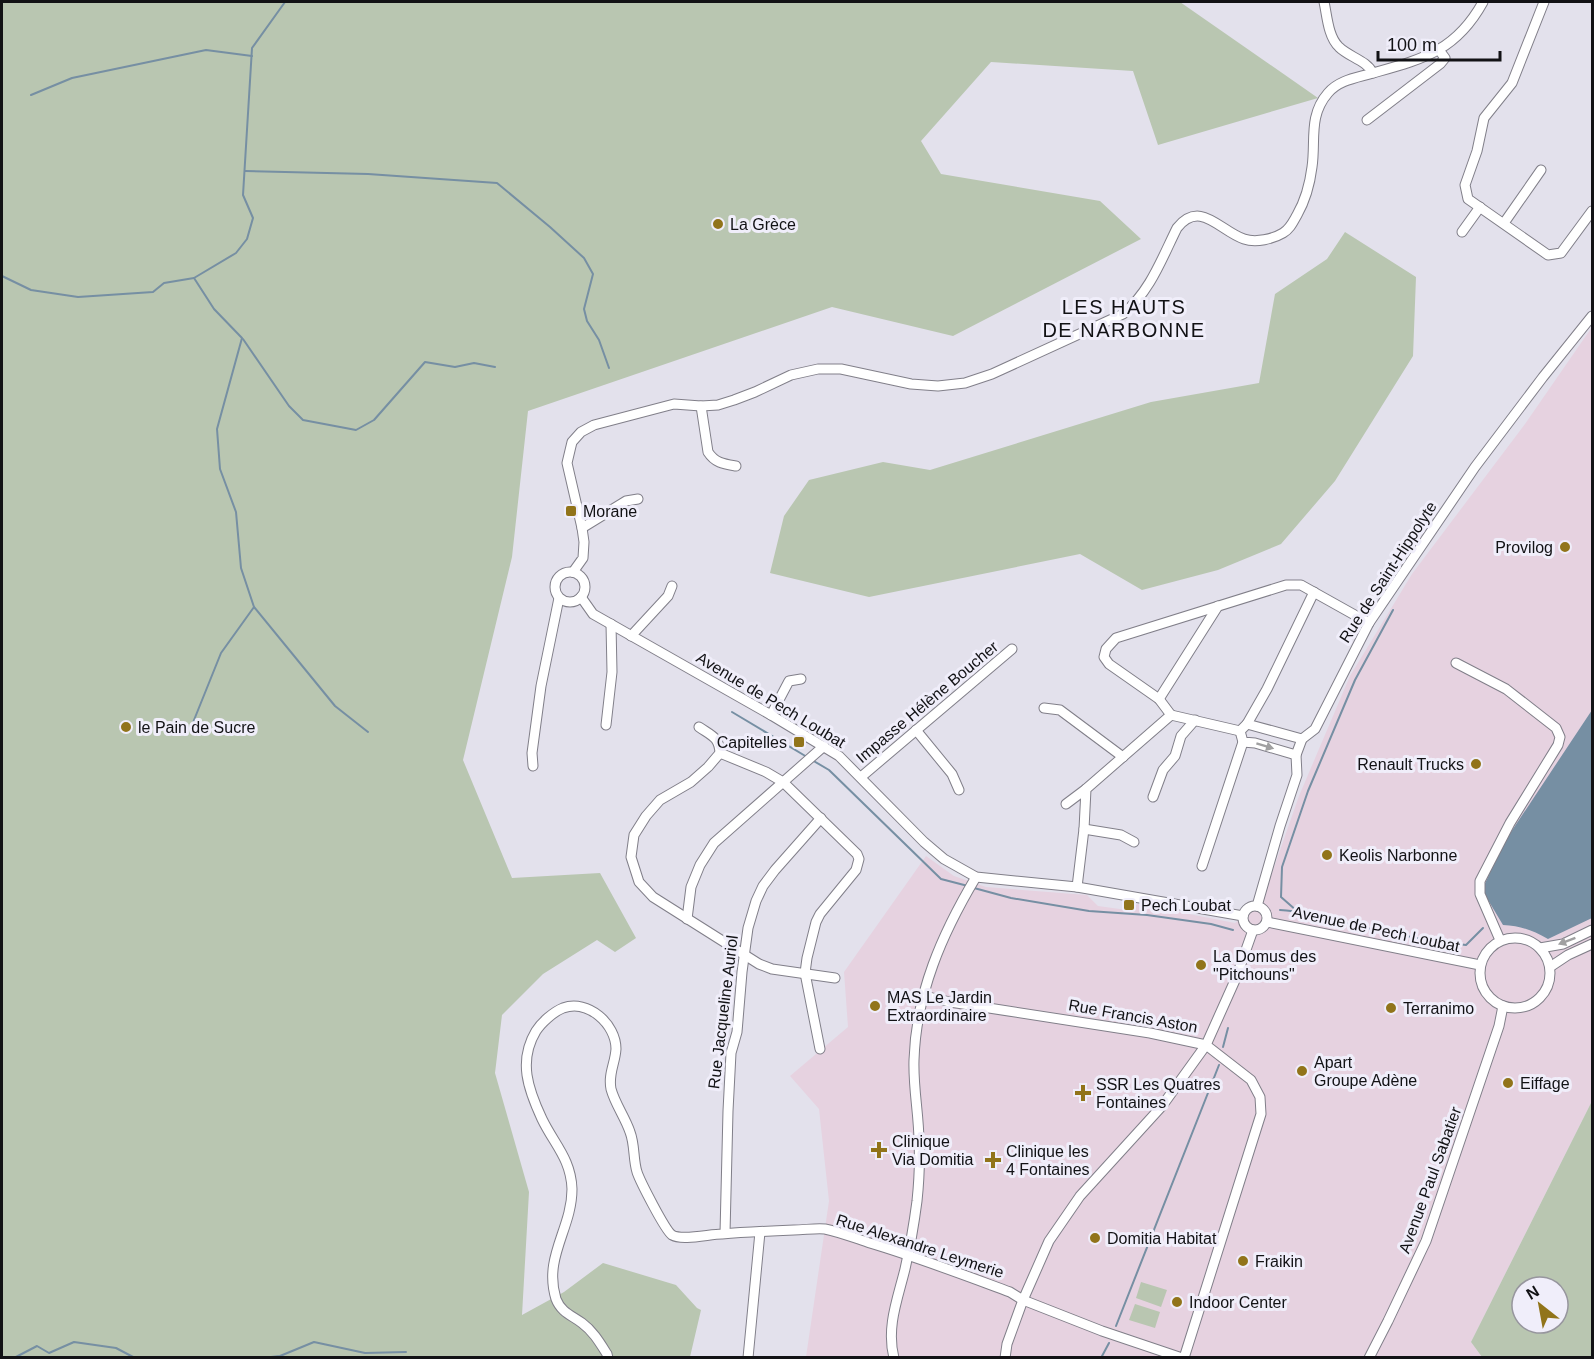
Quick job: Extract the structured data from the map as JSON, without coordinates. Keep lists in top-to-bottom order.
{
  "streets": {
    "street": [
      "Rue de Saint-Hippolyte",
      "Avenue de Pech Loubat",
      "Impasse Hélène Boucher",
      "Rue Jacqueline Auriol",
      "Rue Francis Aston",
      "Avenue Paul Sabatier",
      "Rue Alexandre Leymerie"
    ]
  },
  "crossings": [
    ["Rue de Saint-Hippolyte", "Avenue de Pech Loubat"],
    ["Avenue de Pech Loubat", "Impasse Hélène Boucher"],
    ["Avenue de Pech Loubat", "Avenue Paul Sabatier"],
    ["Rue Jacqueline Auriol", "Rue Alexandre Leymerie"],
    ["Rue Francis Aston", "Rue Alexandre Leymerie"]
  ],
  "districts": ["LES HAUTS DE NARBONNE"],
  "places": {
    "other": [
      "La Grèce",
      "Provilog",
      "le Pain de Sucre",
      "Renault Trucks",
      "Keolis Narbonne",
      "La Domus des \"Pitchouns\"",
      "MAS Le Jardin Extraordinaire",
      "Terranimo",
      "Apart Groupe Adène",
      "Eiffage",
      "Domitia Habitat",
      "Fraikin",
      "Indoor Center"
    ],
    "transit": ["Morane", "Capitelles", "Pech Loubat"],
    "health": ["SSR Les Quatres Fontaines", "Clinique Via Domitia", "Clinique les 4 Fontaines"]
  },
  "scale_bar": "100 m",
  "north": "top left"
}
